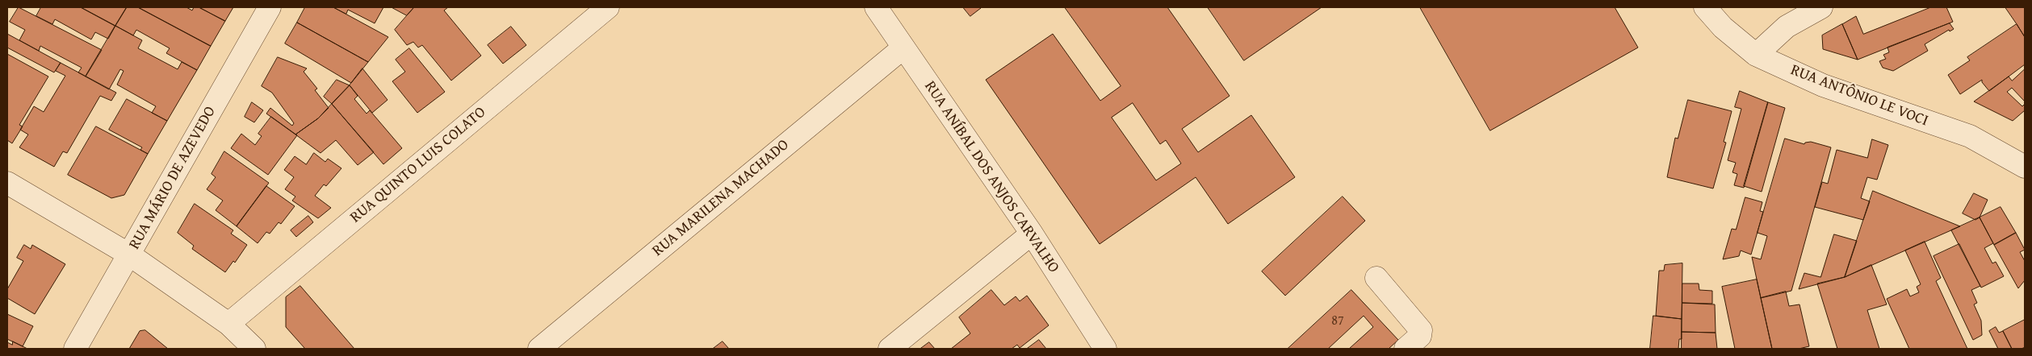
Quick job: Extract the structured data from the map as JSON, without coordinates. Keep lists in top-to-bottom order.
{
  "streets": {
    "street": [
      "RUA ANTÔNIO LE VOCI",
      "RUA QUINTO LUIS COLATO",
      "RUA ANÍBAL DOS ANJOS CARVALHO",
      "RUA MÁRIO DE AZEVEDO",
      "RUA MARILENA MACHADO"
    ]
  },
  "crossings": [
    ["RUA ANÍBAL DOS ANJOS CARVALHO", "RUA MARILENA MACHADO"]
  ],
  "house_numbers": ["87"]
}
